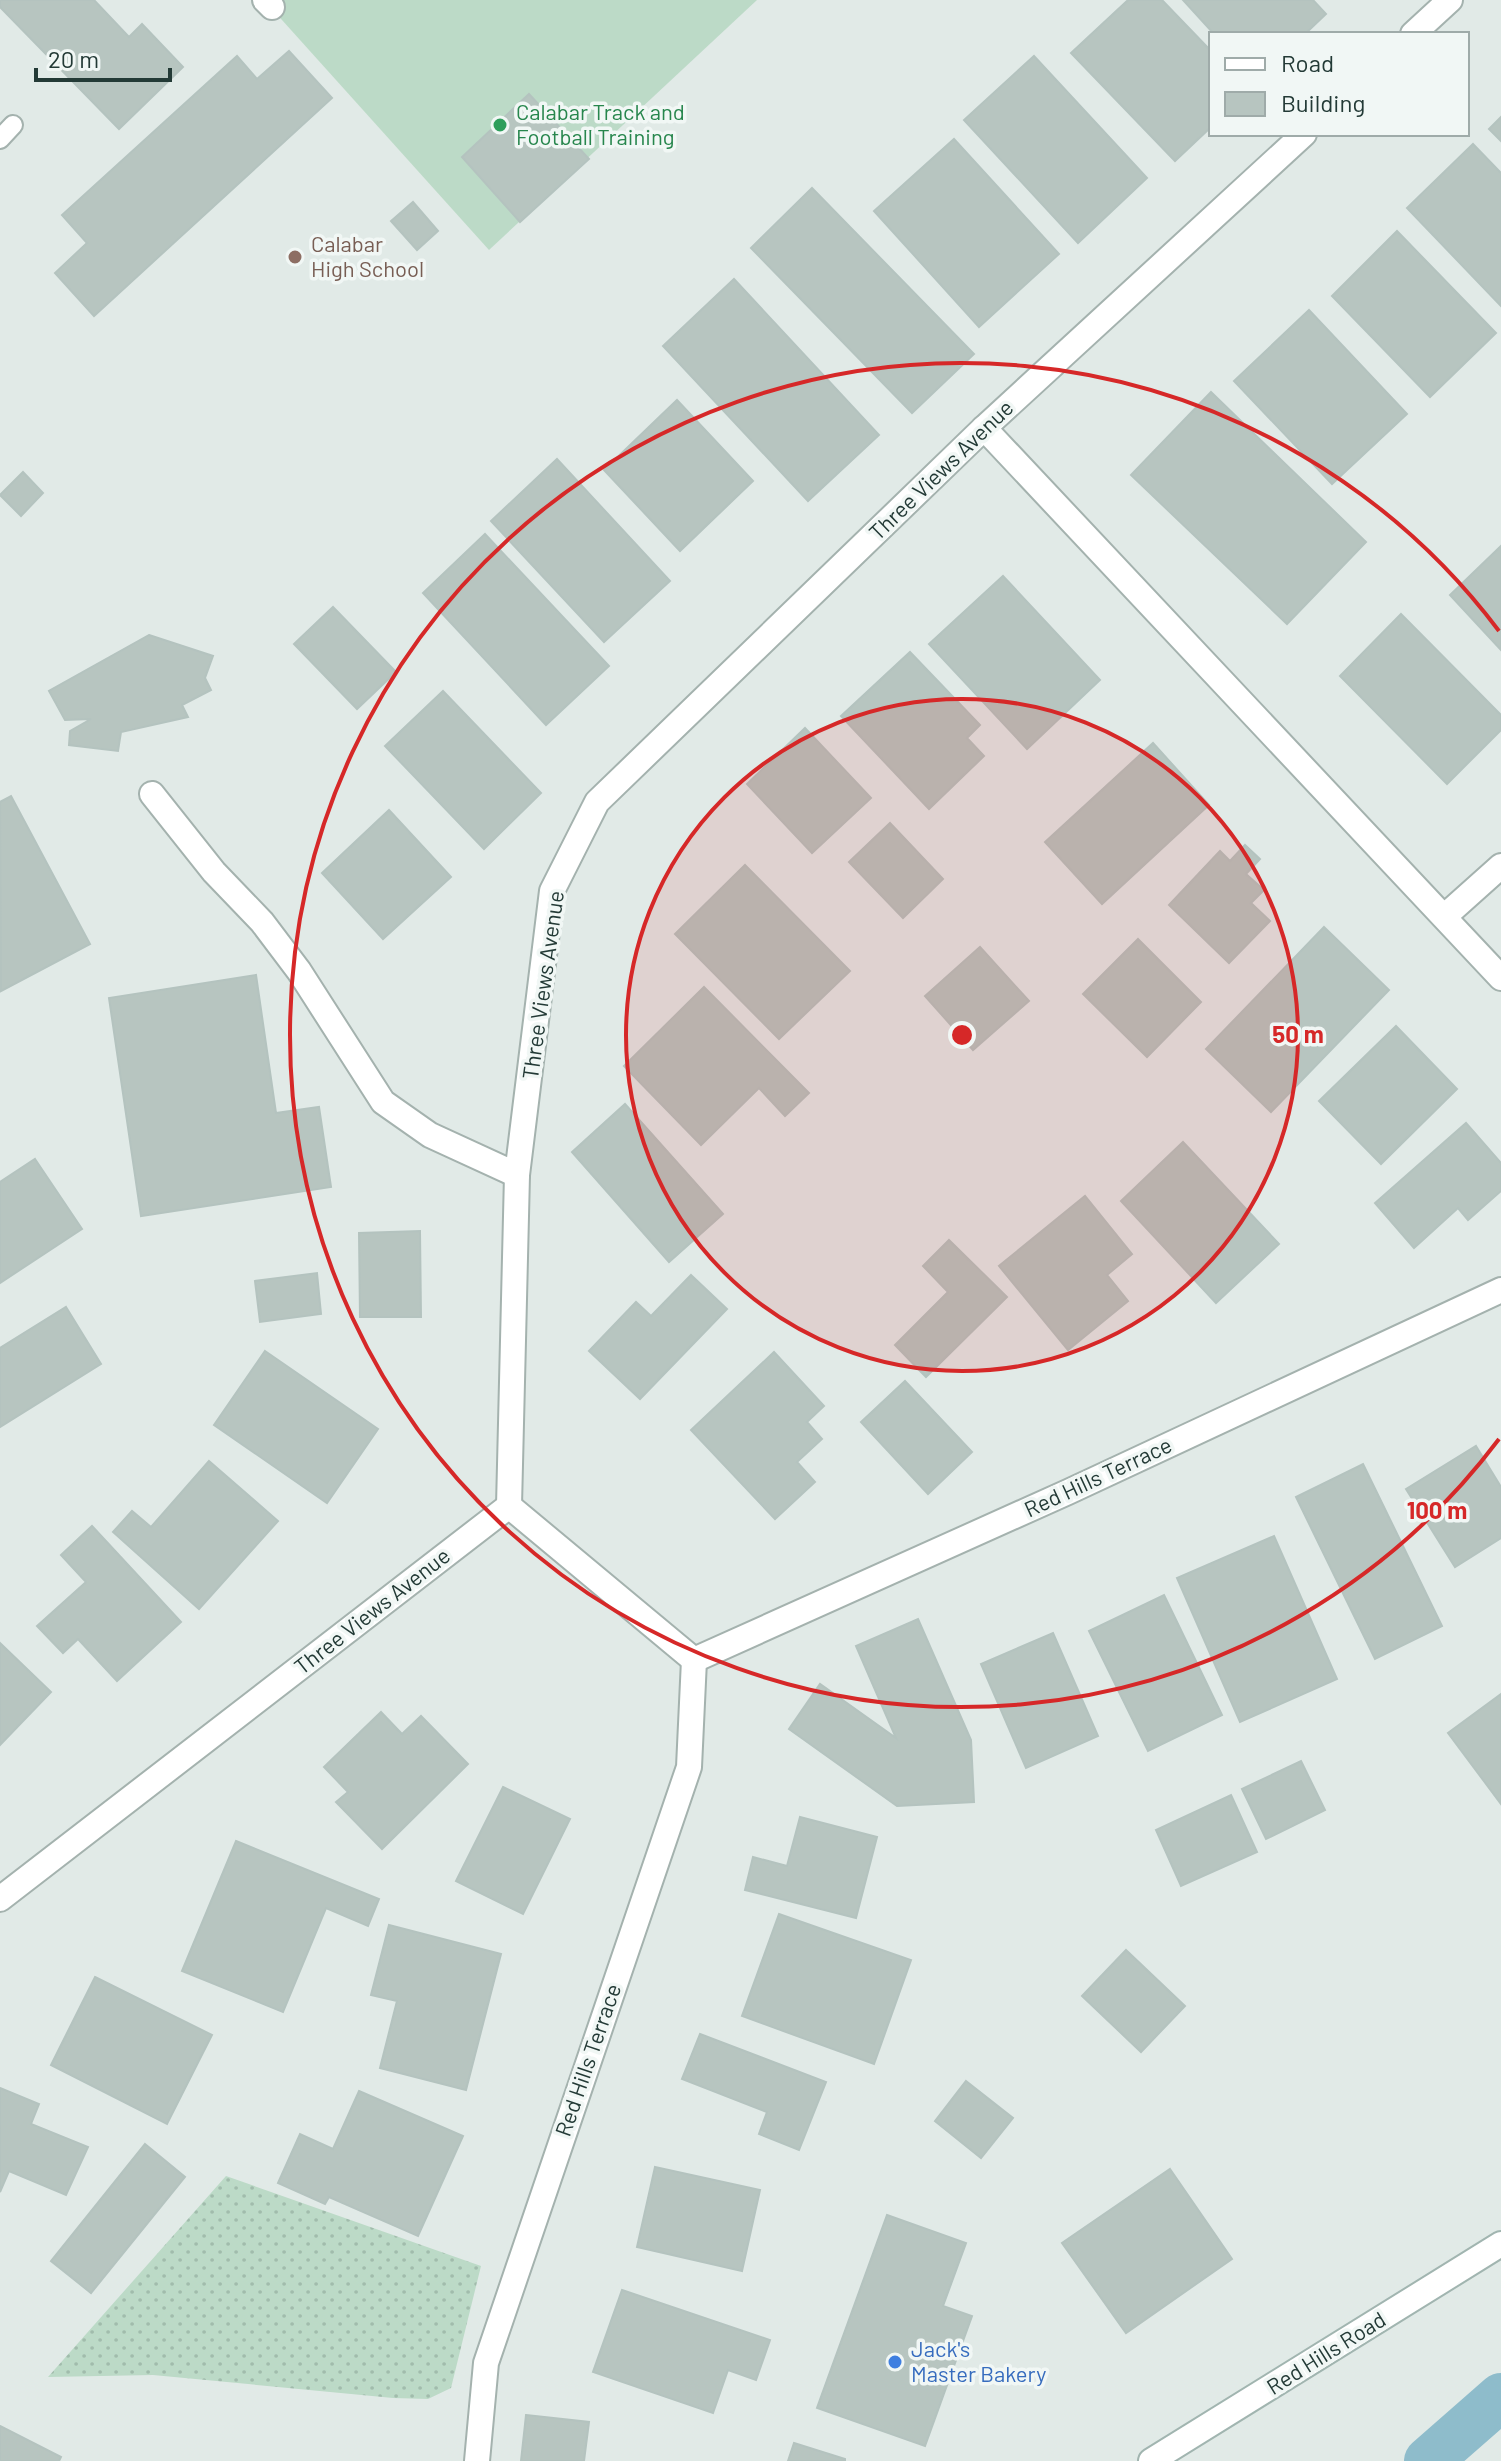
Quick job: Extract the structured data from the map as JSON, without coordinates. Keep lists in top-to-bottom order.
{
  "streets": {
    "street": ["Three Views Avenue", "Red Hills Terrace", "Red Hills Road"]
  },
  "places": ["Calabar Track and Football Training", "Calabar High School", "Jack's Master Bakery"],
  "legend": ["Road", "Building"],
  "scale_bar": "20 m",
  "rings": ["50 m", "100 m"]
}
